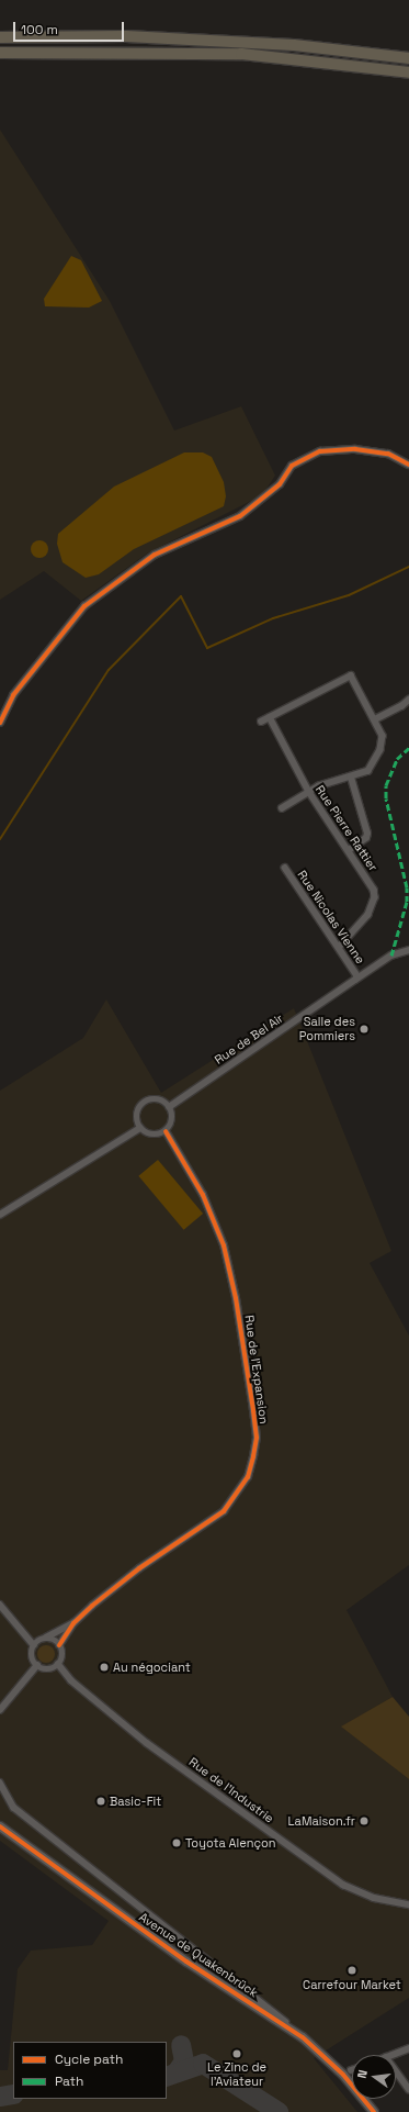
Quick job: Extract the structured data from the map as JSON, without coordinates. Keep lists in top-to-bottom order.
{
  "streets": {
    "main road": ["Avenue de Quakenbrück"],
    "street": [
      "Rue Pierre Rattier",
      "Rue Nicolas Vienne",
      "Rue de Bel Air",
      "Rue de l'Expansion",
      "Rue de l'Industrie"
    ]
  },
  "crossings": [
    ["Rue Pierre Rattier", "Rue Nicolas Vienne"],
    ["Rue Nicolas Vienne", "Rue de Bel Air"],
    ["Rue de Bel Air", "Rue de l'Expansion"],
    ["Rue de l'Expansion", "Rue de l'Industrie"]
  ],
  "places": [
    "Salle des Pommiers",
    "Au négociant",
    "Basic-Fit",
    "LaMaison.fr",
    "Toyota Alençon",
    "Carrefour Market",
    "Le Zinc de l'Aviateur"
  ],
  "legend": ["Cycle path", "Path"],
  "scale_bar": "100 m",
  "north": "left"
}
